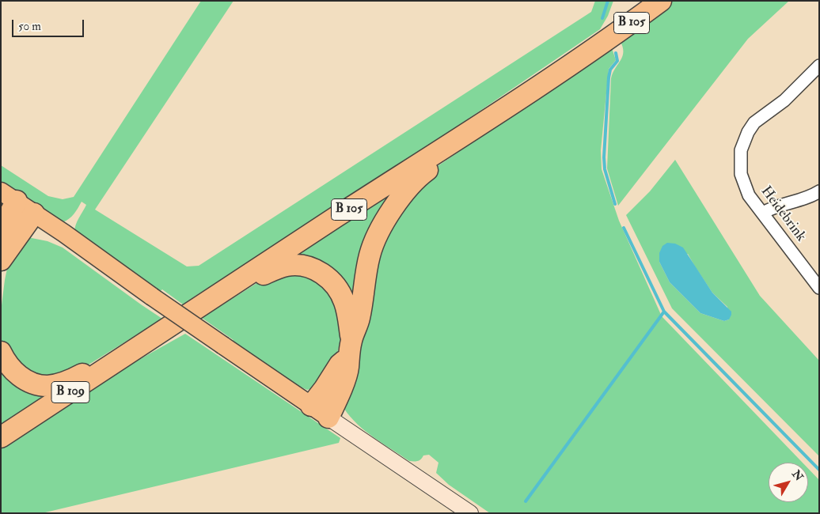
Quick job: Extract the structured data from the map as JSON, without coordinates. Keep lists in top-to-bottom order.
{
  "streets": {
    "highway": ["B 105", "B 109"],
    "street": ["Heidebrink"]
  },
  "crossings": [
    ["B 105", "B 109"]
  ],
  "scale_bar": "50 m",
  "north": "top right"
}
